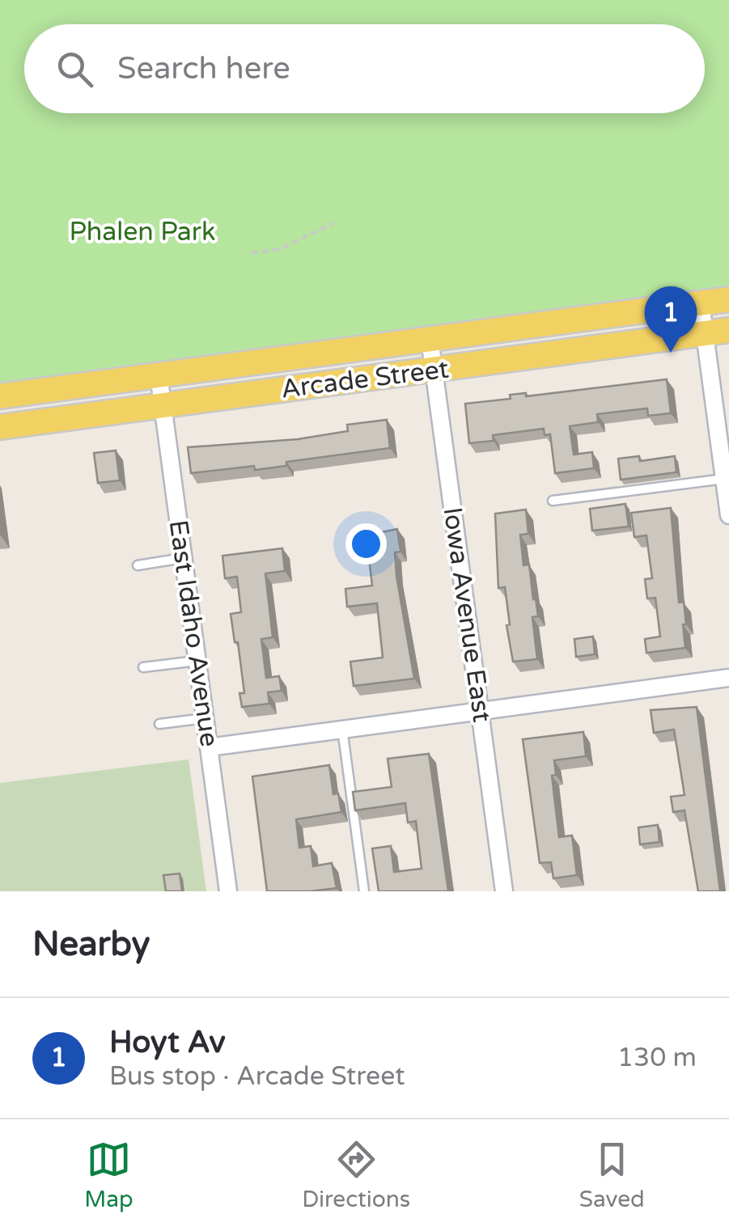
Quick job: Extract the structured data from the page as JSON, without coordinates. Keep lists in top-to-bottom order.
{
  "streets": {
    "main road": ["Arcade Street"],
    "street": ["Iowa Avenue East", "East Idaho Avenue"]
  },
  "crossings": [
    ["Arcade Street", "Iowa Avenue East"],
    ["Arcade Street", "East Idaho Avenue"]
  ],
  "parks": ["Phalen Park"],
  "page": {
    "search": "Search here",
    "pins": "1",
    "heading": "Nearby",
    "list": [
      {
        "mark": "1",
        "name": "Hoyt Av",
        "note": "Bus stop · Arcade Street",
        "value": "130 m"
      }
    ],
    "nav": ["Map", "Directions", "Saved"]
  }
}
